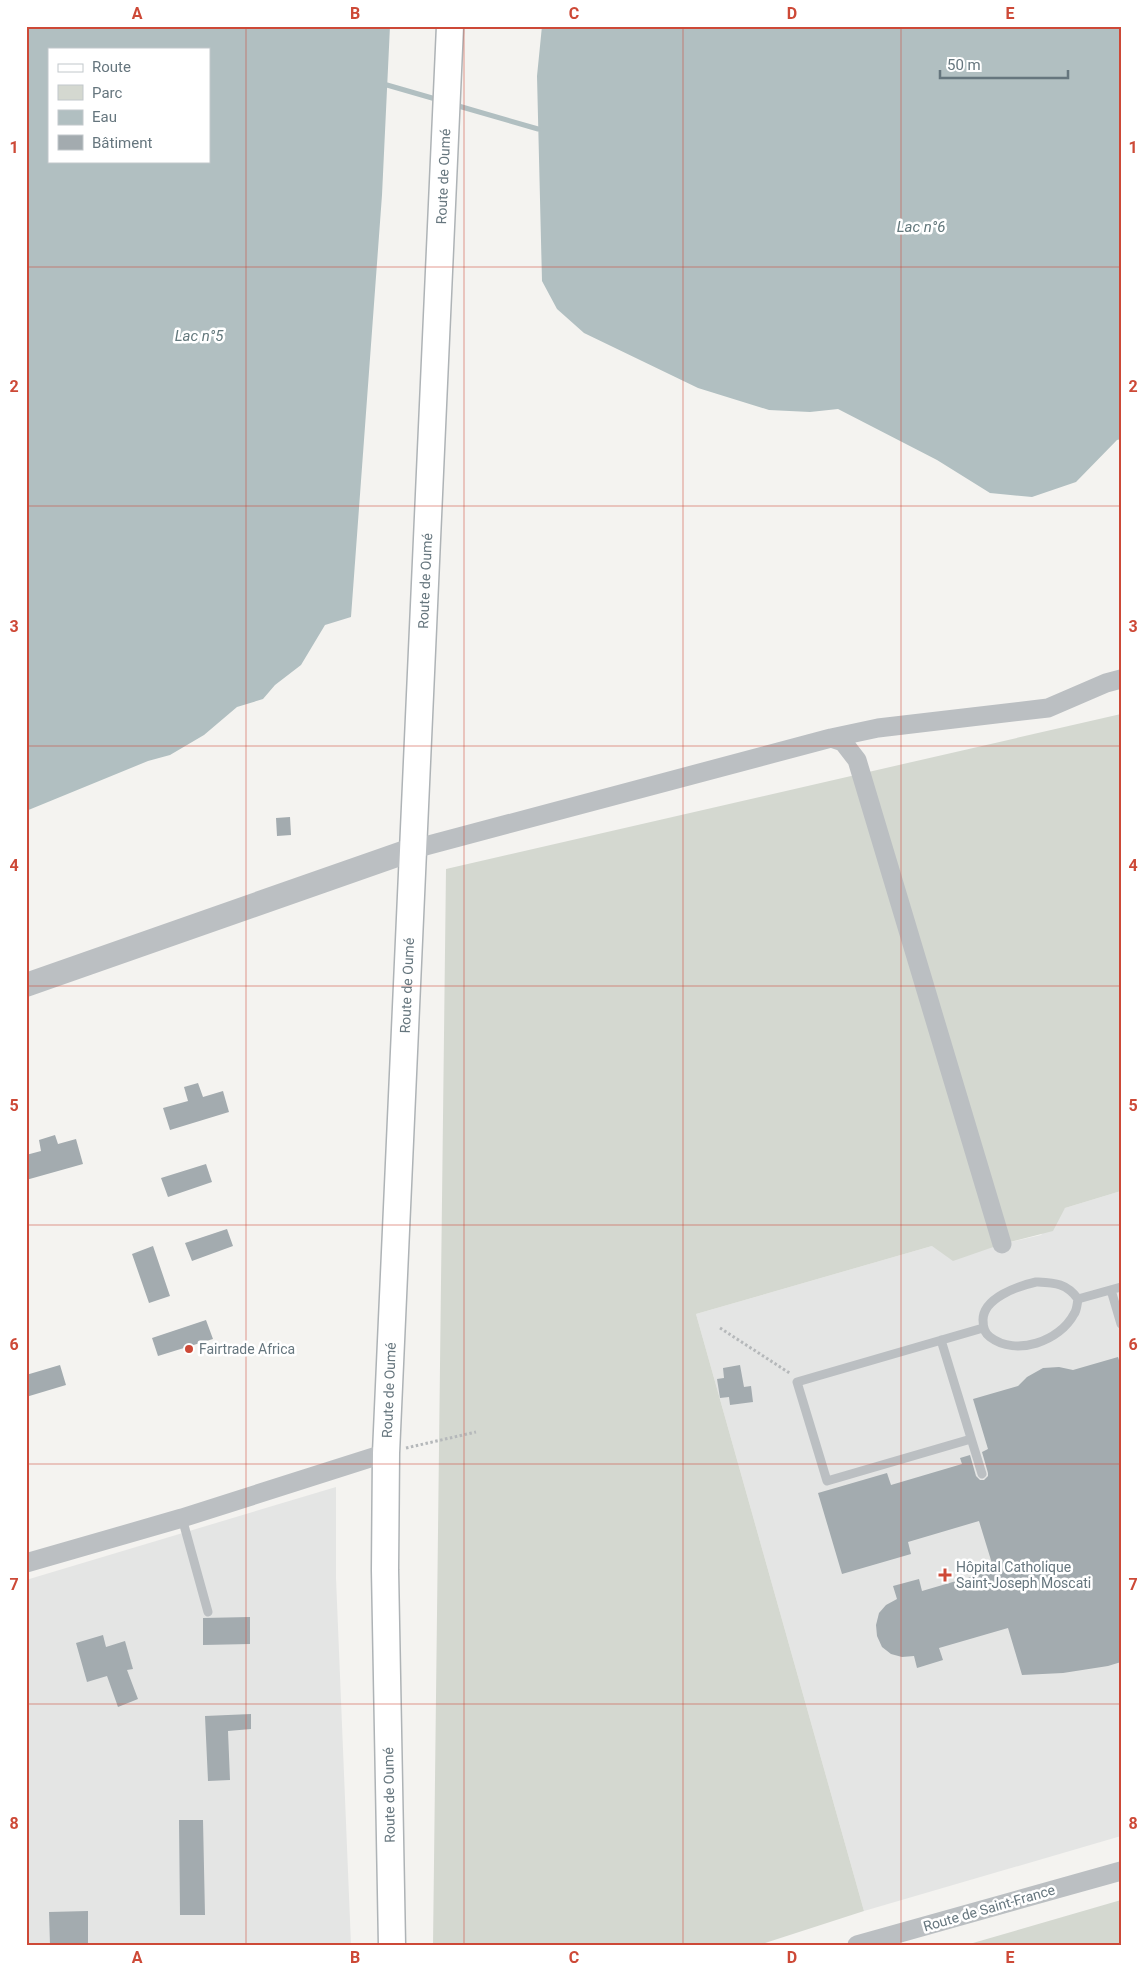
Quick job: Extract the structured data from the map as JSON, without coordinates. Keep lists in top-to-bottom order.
{
  "streets": {
    "main road": ["Route de Oumé"],
    "street": ["Route de Saint-France"]
  },
  "water": ["Lac n°6", "Lac n°5"],
  "places": {
    "other": ["Fairtrade Africa"],
    "health": ["Hôpital Catholique Saint-Joseph Moscati"]
  },
  "legend": [
    "Route",
    "Parc",
    "Eau",
    "Bâtiment"
  ],
  "scale_bar": "50 m",
  "grid": {
    "columns": [
      "A",
      "B",
      "C",
      "D",
      "E"
    ],
    "rows": [
      "1",
      "2",
      "3",
      "4",
      "5",
      "6",
      "7",
      "8"
    ]
  }
}
